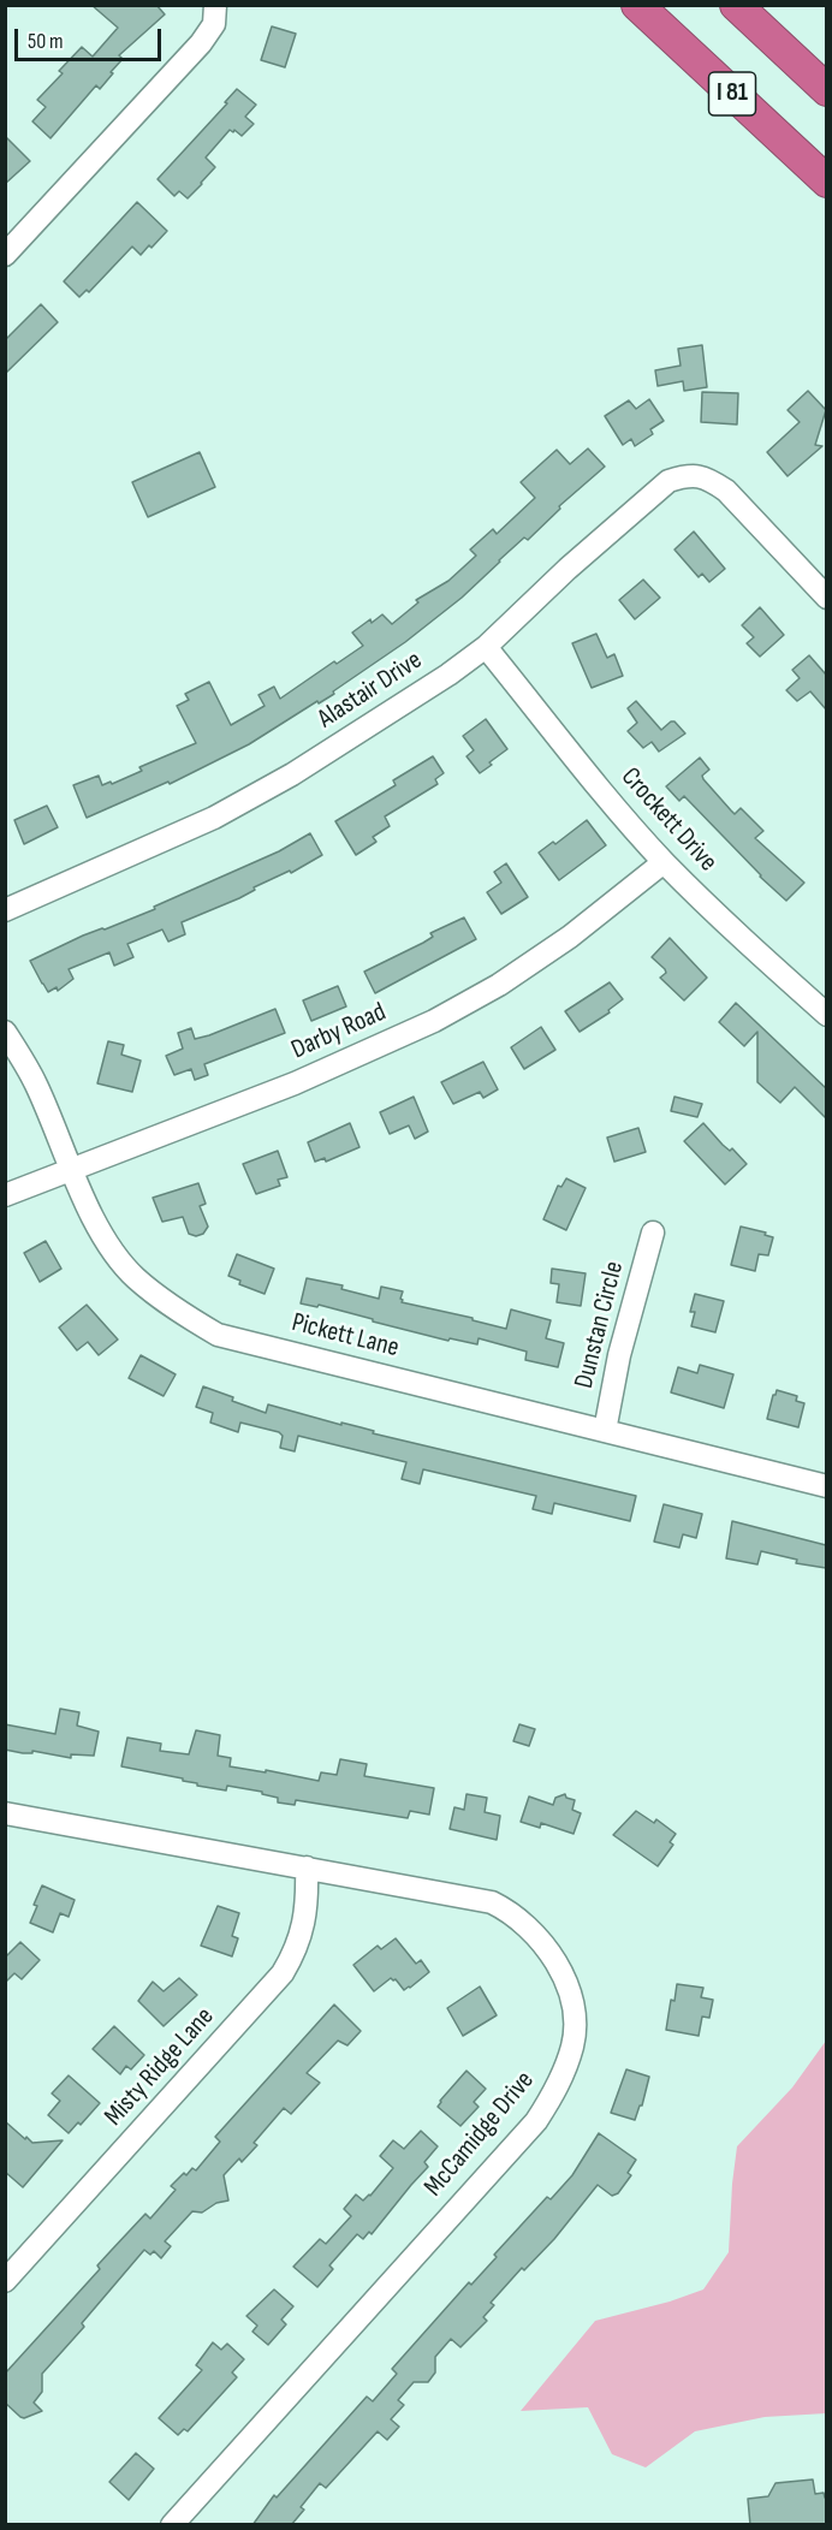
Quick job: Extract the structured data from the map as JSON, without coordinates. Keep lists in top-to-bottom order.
{
  "streets": {
    "highway": ["I 81"],
    "street": [
      "Alastair Drive",
      "Crockett Drive",
      "Darby Road",
      "Dunstan Circle",
      "Pickett Lane",
      "Misty Ridge Lane",
      "McCamidge Drive"
    ]
  },
  "crossings": [
    ["Alastair Drive", "Crockett Drive"],
    ["Crockett Drive", "Darby Road"],
    ["Darby Road", "Pickett Lane"],
    ["Dunstan Circle", "Pickett Lane"],
    ["Misty Ridge Lane", "McCamidge Drive"]
  ],
  "scale_bar": "50 m"
}
